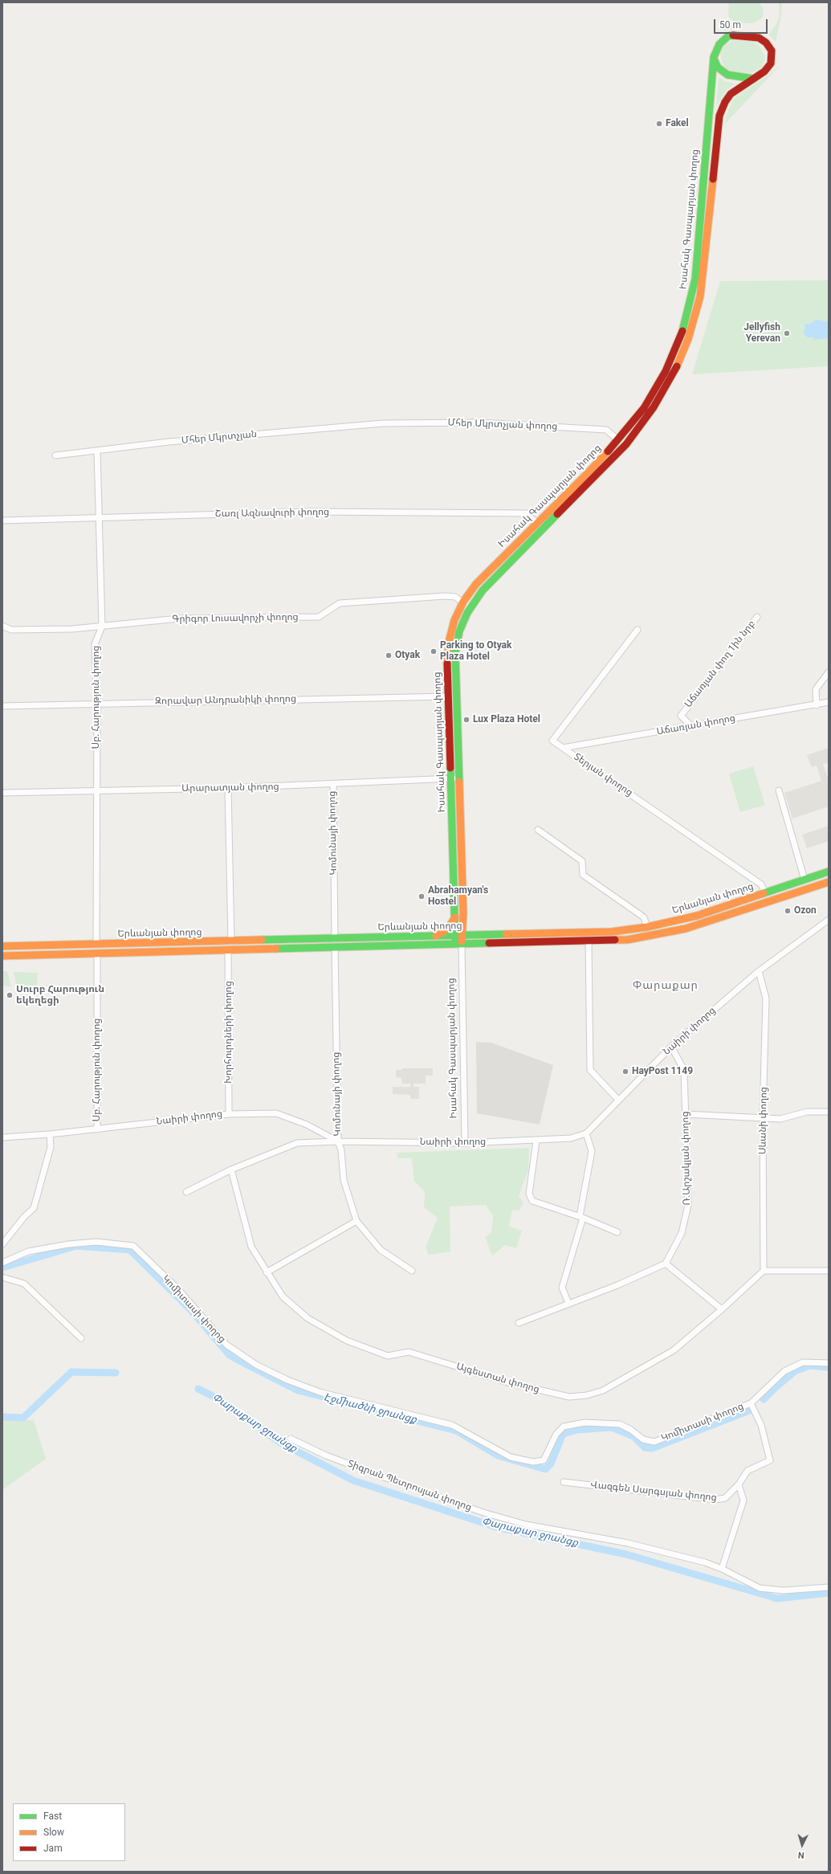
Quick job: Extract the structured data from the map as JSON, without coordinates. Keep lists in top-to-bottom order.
{
  "streets": {
    "main road": ["Իսահակ Գասպարյան փողոց", "Երևանյան փողոց"],
    "street": [
      "Մհեր Մկրտչյան փողոց",
      "Մհեր Մկրտչյան",
      "Շառլ Ազնավուրի փողոց",
      "Գրիգոր Լուսավորչի փողոց",
      "Աճառյան փող 1ին նրբ",
      "Սբ. Հարություն փողոց",
      "Զորավար Անդրանիկի փողոց",
      "Աճառյան փողոց",
      "Տերյան փողոց",
      "Արարատյան փողոց",
      "Կոմունայի փողոց",
      "Նաիրի փողոց",
      "Խորհուրդների փողոց",
      "Սևանի փողոց",
      "Ռ.Արշակյան փողոց",
      "Կոմիտասի փողոց",
      "Այգեստան փողոց",
      "Տիգրան Պետրոսյան փողոց",
      "Վազգեն Սարգսյան փողոց"
    ]
  },
  "crossings": [
    ["Իսահակ Գասպարյան փողոց", "Մհեր Մկրտչյան փողոց"],
    ["Իսահակ Գասպարյան փողոց", "Շառլ Ազնավուրի փողոց"],
    ["Իսահակ Գասպարյան փողոց", "Գրիգոր Լուսավորչի փողոց"],
    ["Իսահակ Գասպարյան փողոց", "Զորավար Անդրանիկի փողոց"],
    ["Իսահակ Գասպարյան փողոց", "Արարատյան փողոց"],
    ["Իսահակ Գասպարյան փողոց", "Երևանյան փողոց"],
    ["Իսահակ Գասպարյան փողոց", "Նաիրի փողոց"],
    ["Մհեր Մկրտչյան փողոց", "Մհեր Մկրտչյան"],
    ["Մհեր Մկրտչյան", "Սբ. Հարություն փողոց"],
    ["Շառլ Ազնավուրի փողոց", "Սբ. Հարություն փողոց"],
    ["Գրիգոր Լուսավորչի փողոց", "Սբ. Հարություն փողոց"],
    ["Աճառյան փող 1ին նրբ", "Աճառյան փողոց"],
    ["Սբ. Հարություն փողոց", "Զորավար Անդրանիկի փողոց"],
    ["Սբ. Հարություն փողոց", "Արարատյան փողոց"],
    ["Սբ. Հարություն փողոց", "Երևանյան փողոց"],
    ["Սբ. Հարություն փողոց", "Նաիրի փողոց"],
    ["Աճառյան փողոց", "Տերյան փողոց"],
    ["Տերյան փողոց", "Երևանյան փողոց"],
    ["Արարատյան փողոց", "Կոմունայի փողոց"],
    ["Կոմունայի փողոց", "Երևանյան փողոց"],
    ["Կոմունայի փողոց", "Նաիրի փողոց"],
    ["Երևանյան փողոց", "Խորհուրդների փողոց"],
    ["Նաիրի փողոց", "Խորհուրդների փողոց"],
    ["Նաիրի փողոց", "Սևանի փողոց"],
    ["Նաիրի փողոց", "Ռ.Արշակյան փողոց"],
    ["Սևանի փողոց", "Այգեստան փողոց"],
    ["Կոմիտասի փողոց", "Վազգեն Սարգսյան փողոց"]
  ],
  "districts": ["Փարաքար"],
  "water": ["Էջմիածնի ջրանցք", "Փարաքար ջրանցք"],
  "places": [
    "Fakel",
    "Jellyfish Yerevan",
    "Parking to Otyak Plaza Hotel",
    "Otyak",
    "Lux Plaza Hotel",
    "Abrahamyan's Hostel",
    "Ozon",
    "Սուրբ Հարություն եկեղեցի",
    "HayPost 1149"
  ],
  "legend": ["Fast", "Slow", "Jam"],
  "scale_bar": "50 m",
  "north": "bottom"
}
